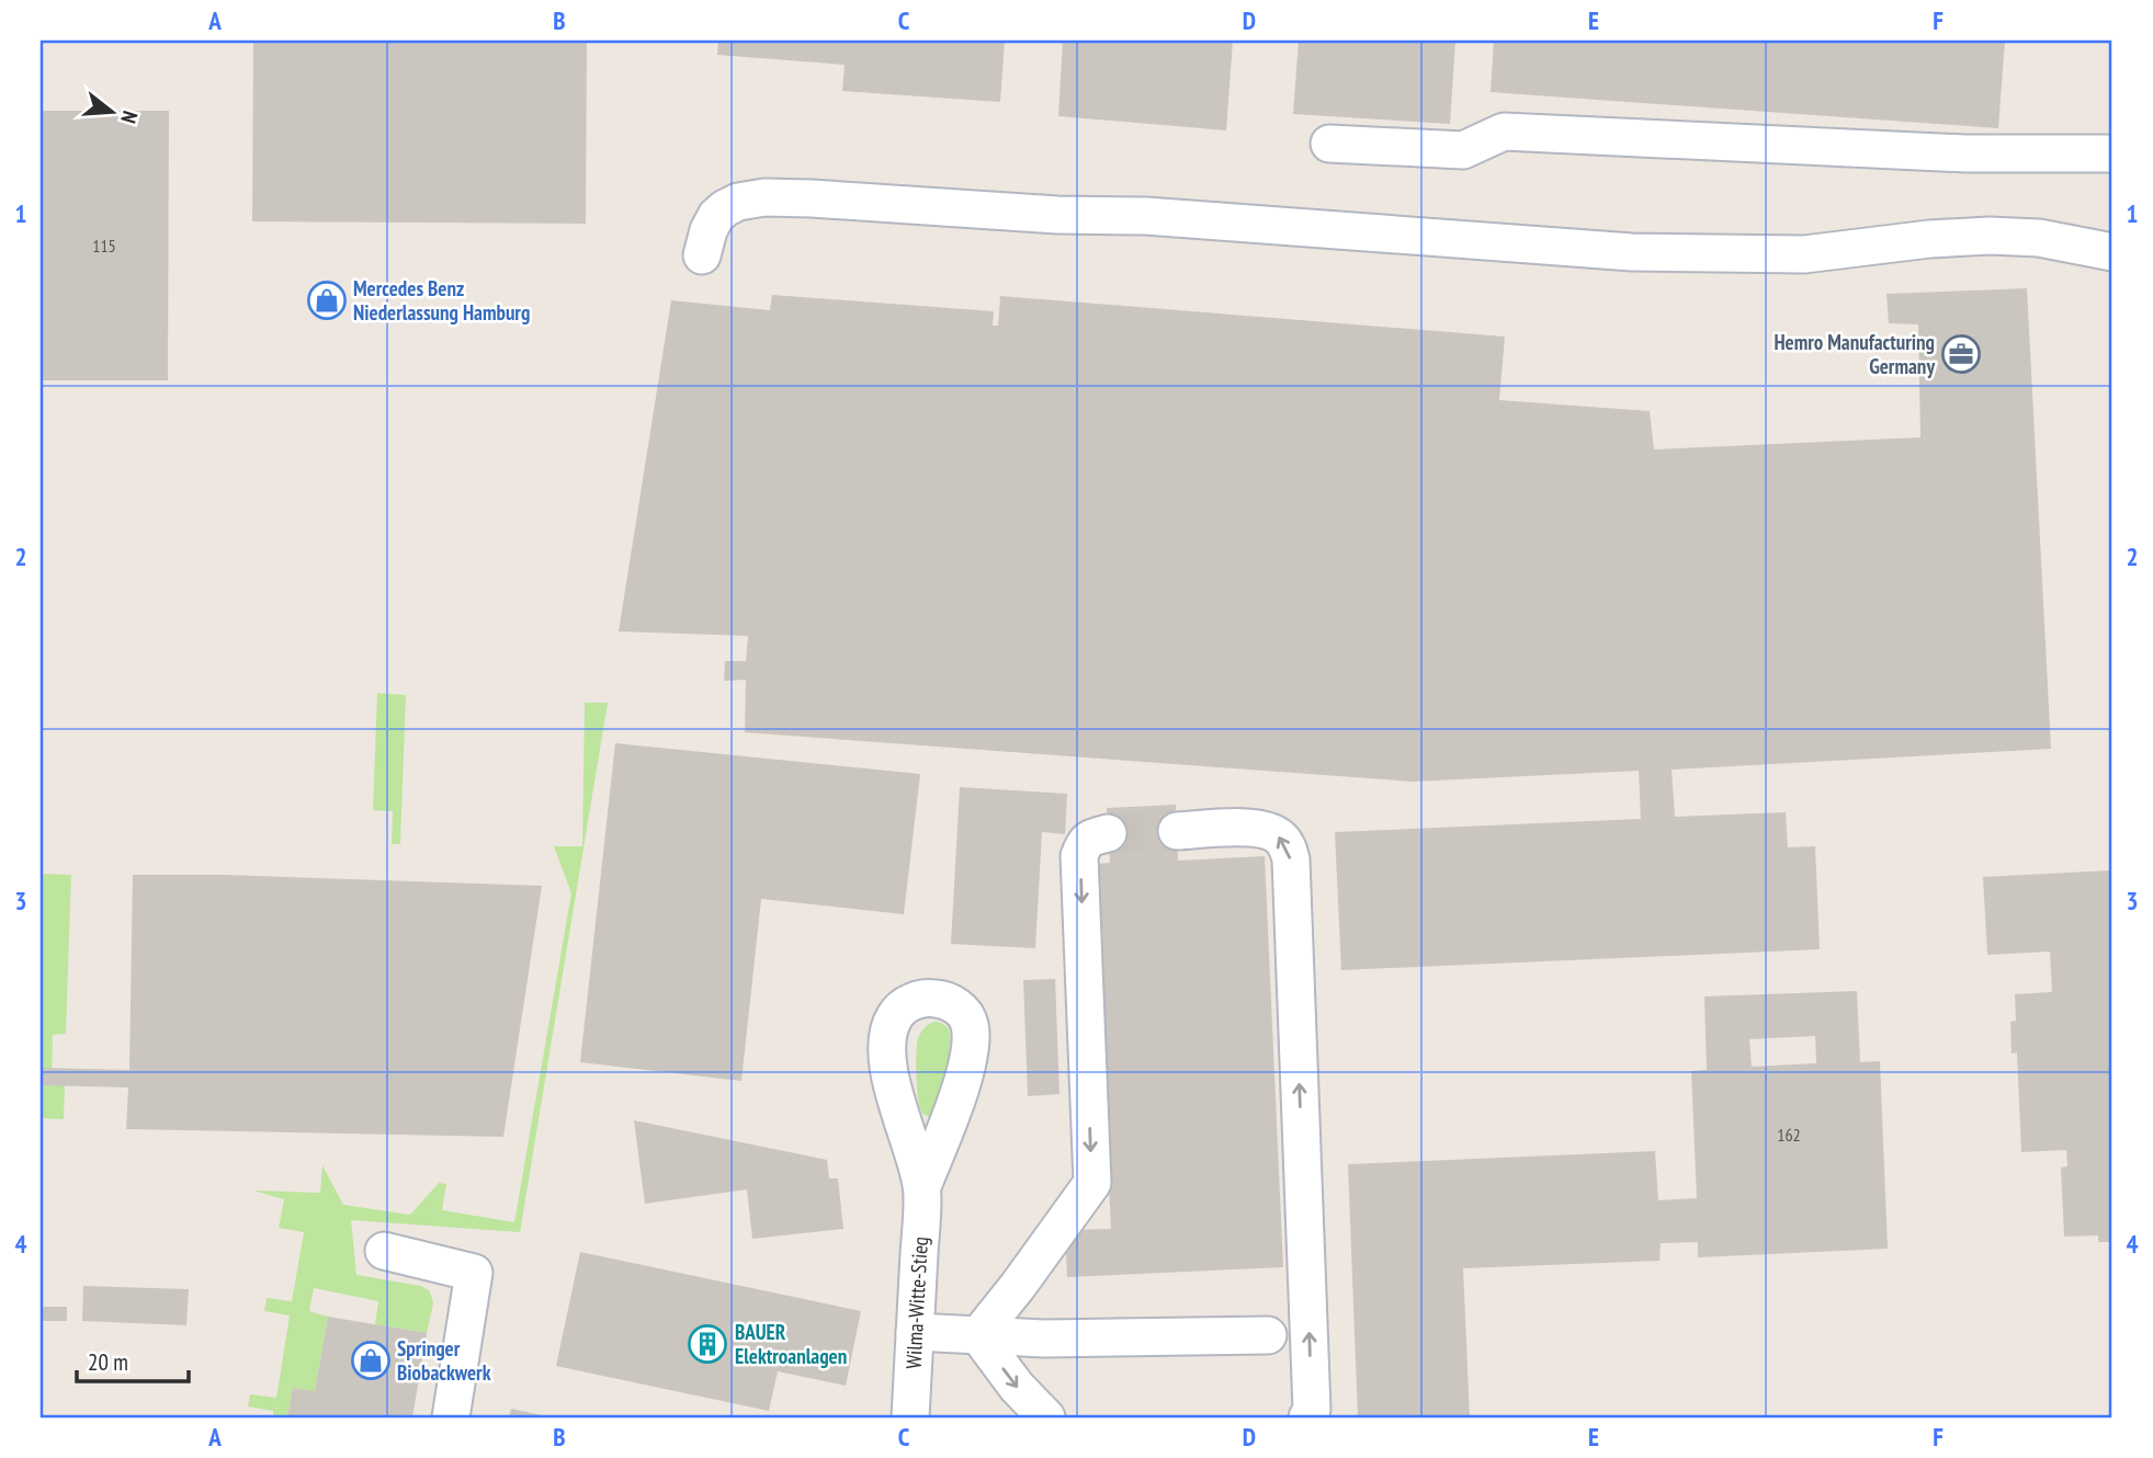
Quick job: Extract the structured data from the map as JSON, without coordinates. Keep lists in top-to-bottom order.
{
  "streets": {
    "street": ["Wilma-Witte-Stieg"]
  },
  "places": {
    "shop": ["Mercedes Benz Niederlassung Hamburg", "Springer Biobackwerk"],
    "office": ["Hemro Manufacturing Germany"],
    "building": ["BAUER Elektroanlagen"]
  },
  "house_numbers": ["115", "162"],
  "scale_bar": "20 m",
  "north": "right",
  "grid": {
    "columns": [
      "A",
      "B",
      "C",
      "D",
      "E",
      "F"
    ],
    "rows": [
      "1",
      "2",
      "3",
      "4"
    ]
  }
}
